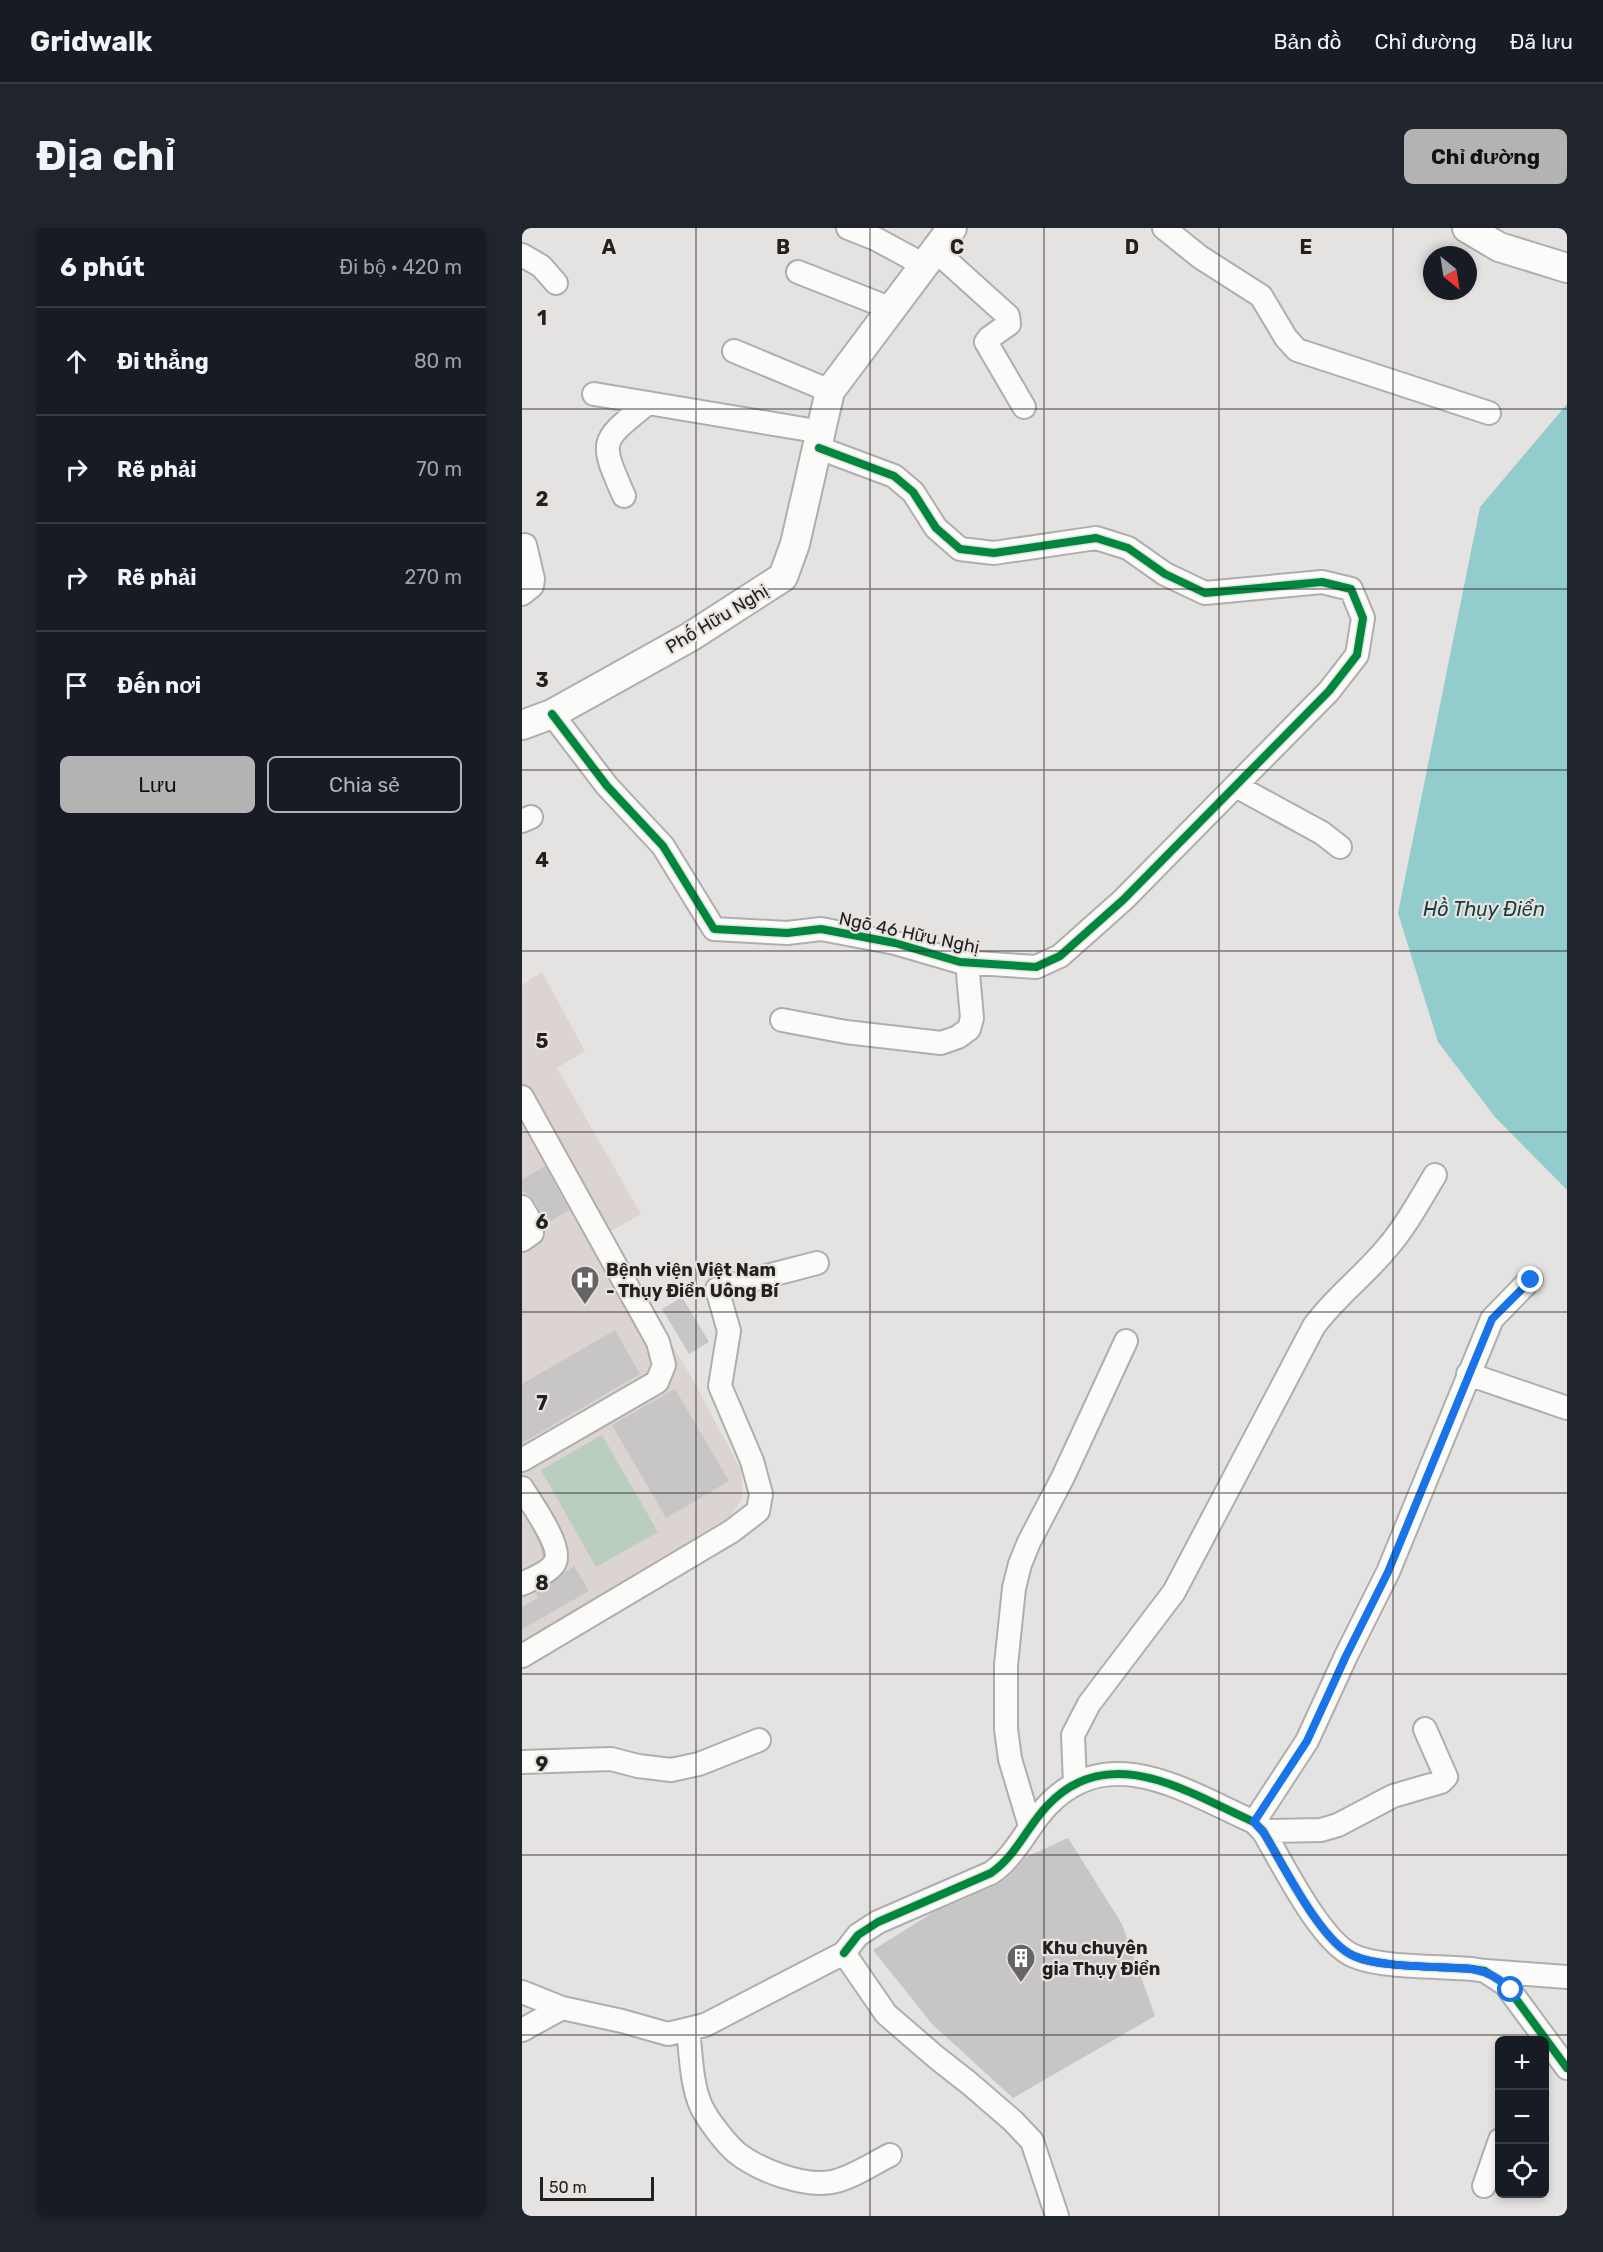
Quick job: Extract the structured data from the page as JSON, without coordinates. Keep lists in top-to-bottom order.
{
  "streets": {
    "main road": ["Phố Hữu Nghị"],
    "street": ["Ngõ 46 Hữu Nghị"]
  },
  "crossings": [
    ["Phố Hữu Nghị", "Ngõ 46 Hữu Nghị"]
  ],
  "water": ["Hồ Thụy Điển"],
  "places": {
    "hospital": ["Bệnh viện Việt Nam - Thụy Điển Uông Bí"],
    "building": ["Khu chuyên gia Thụy Điển"]
  },
  "scale_bar": "50 m",
  "north": "bottom right",
  "page": {
    "header": "Gridwalk",
    "nav": ["Bản đồ", "Chỉ đường", "Đã lưu"],
    "buttons": [
      "Chỉ đường",
      ["Lưu", "Chia sẻ"]
    ],
    "title": "Địa chỉ",
    "heading": ["6 phút", "Đi bộ · 420 m"],
    "list": [
      ["Đi thẳng", "80 m"],
      ["Rẽ phải", "70 m"],
      ["Rẽ phải", "270 m"],
      "Đến nơi"
    ],
    "map_buttons": ["+", "−"],
    "scale": "50 m"
  },
  "grid": {
    "columns": [
      "A",
      "B",
      "C",
      "D",
      "E"
    ],
    "rows": [
      "1",
      "2",
      "3",
      "4",
      "5",
      "6",
      "7",
      "8",
      "9"
    ]
  }
}
